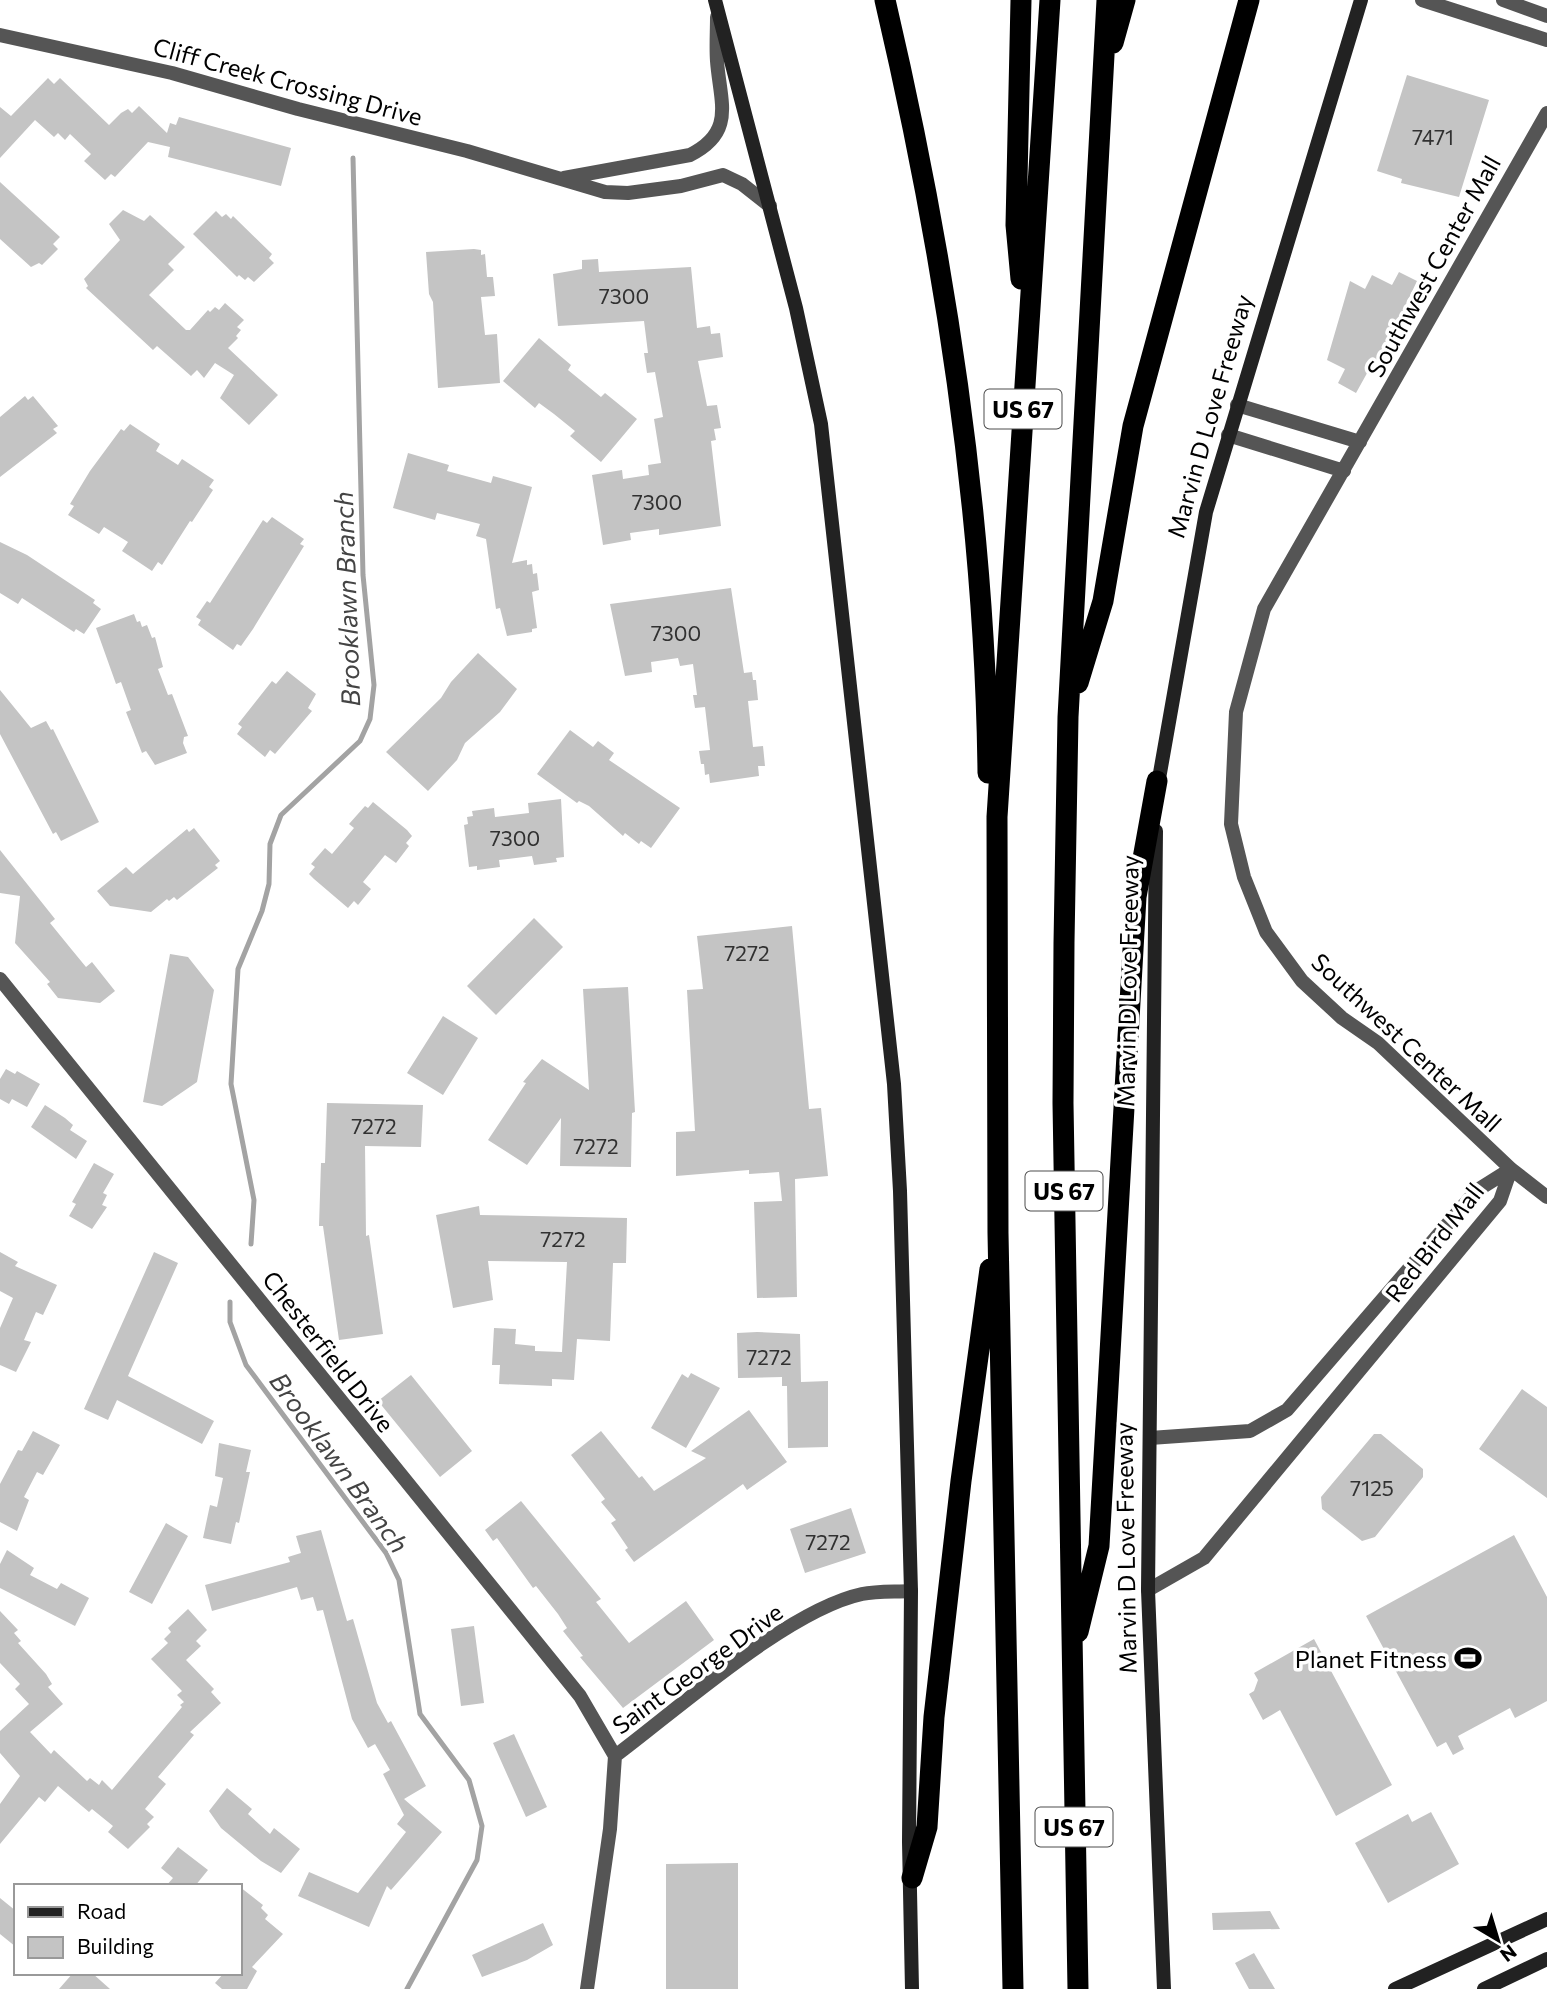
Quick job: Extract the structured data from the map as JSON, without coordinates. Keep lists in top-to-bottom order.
{
  "streets": {
    "highway": ["US 67"],
    "main road": ["Marvin D Love Freeway"],
    "street": [
      "Cliff Creek Crossing Drive",
      "Southwest Center Mall",
      "Red Bird Mall",
      "Chesterfield Drive",
      "Saint George Drive"
    ]
  },
  "crossings": [
    ["Southwest Center Mall", "Red Bird Mall"],
    ["Marvin D Love Freeway", "Red Bird Mall"],
    ["Chesterfield Drive", "Saint George Drive"]
  ],
  "water": ["Brooklawn Branch"],
  "places": {
    "sports": ["Planet Fitness"]
  },
  "house_numbers": [
    "7471",
    "7300",
    "7300",
    "7300",
    "7300",
    "7272",
    "7272",
    "7272",
    "7272",
    "7272",
    "7125",
    "7272"
  ],
  "legend": ["Road", "Building"],
  "north": "bottom right"
}
